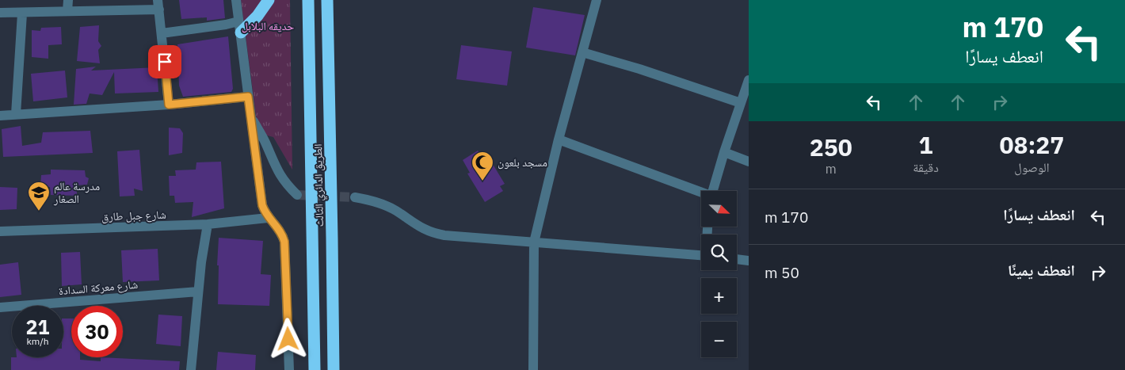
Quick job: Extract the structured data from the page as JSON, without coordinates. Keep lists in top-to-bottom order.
{
  "streets": {
    "highway": ["الطريق الدائري الثالث"],
    "street": ["شارع جبل طارق", "شارع معركة السدادة"]
  },
  "parks": ["حديقه البلابل"],
  "places": {
    "mosque": ["مسجد بلعون"],
    "school or university": ["مدرسة عالم الصغار"]
  },
  "north": "bottom right",
  "page": {
    "turn": ["170 m", "انعطف يسارًا"],
    "eta": [
      "08:27",
      "الوصول",
      "1",
      "دقيقة",
      "250",
      "m"
    ],
    "list": [
      {
        "name": "انعطف يسارًا",
        "value": "170 m"
      },
      {
        "name": "انعطف يمينًا",
        "value": "50 m"
      }
    ],
    "map_buttons": ["+", "−"],
    "speed": "21 km/h",
    "limit": "30"
  }
}
